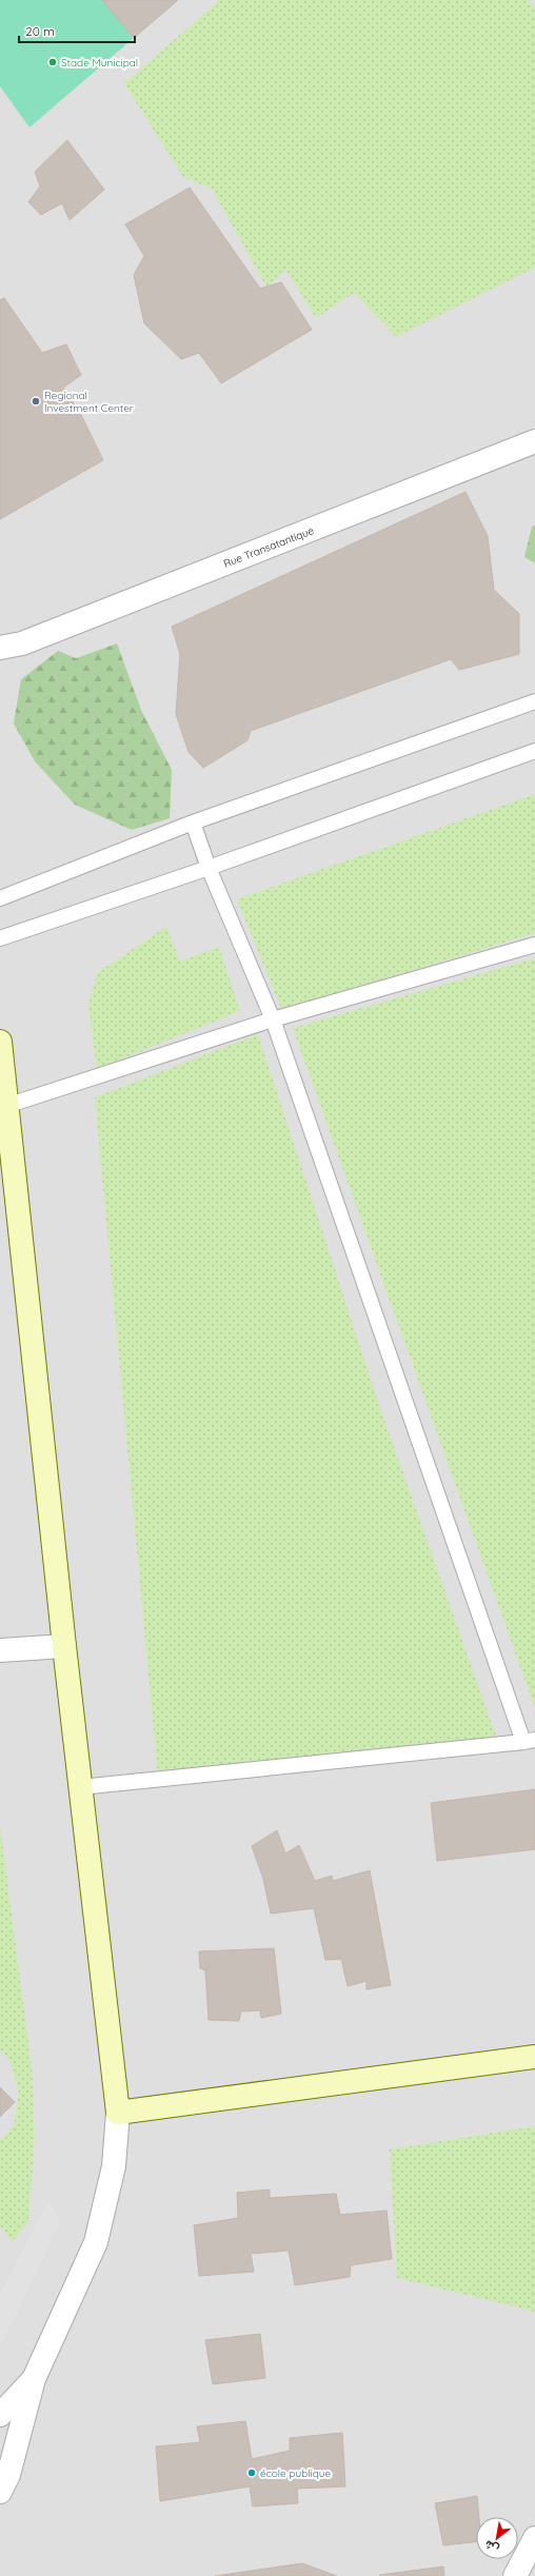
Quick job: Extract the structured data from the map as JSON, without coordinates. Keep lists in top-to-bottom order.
{
  "streets": {
    "street": ["Rue Transatantique"]
  },
  "places": ["Stade Municipal", "Regional Investment Center", "école publique"],
  "scale_bar": "20 m",
  "north": "bottom left"
}
